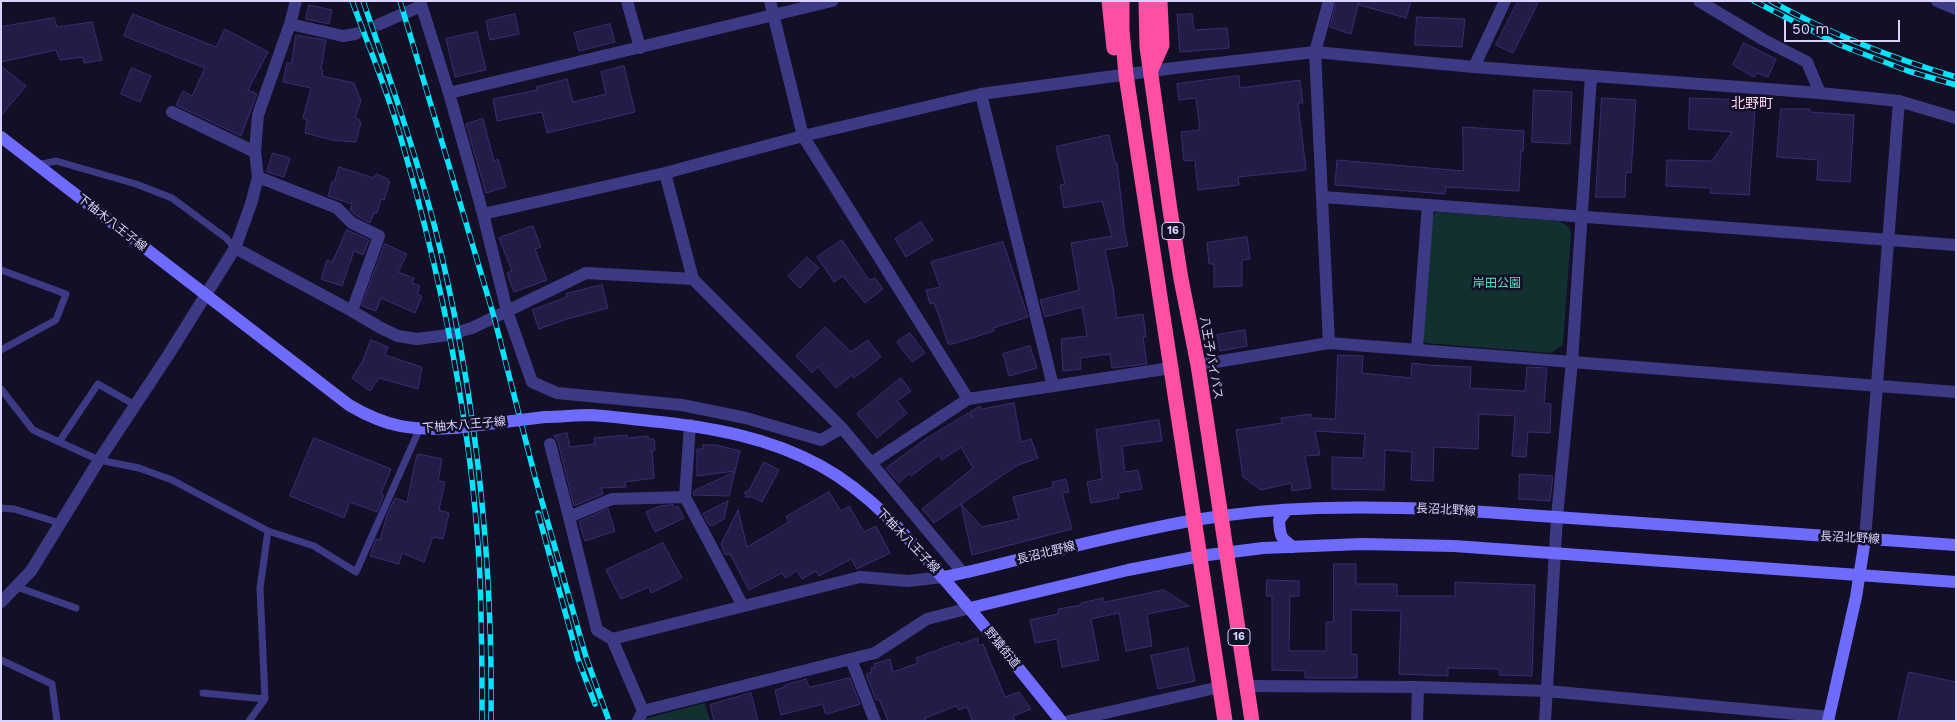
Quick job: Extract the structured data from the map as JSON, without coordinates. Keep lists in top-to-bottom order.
{
  "streets": {
    "highway": ["16", "八王子バイパス"],
    "main road": ["下柚木八王子線", "長沼北野線", "野猿街道"]
  },
  "crossings": [
    ["下柚木八王子線", "長沼北野線"],
    ["下柚木八王子線", "野猿街道"],
    ["16", "長沼北野線"],
    ["八王子バイパス", "長沼北野線"],
    ["長沼北野線", "野猿街道"]
  ],
  "districts": ["北野町"],
  "parks": ["岸田公園"],
  "scale_bar": "50 m"
}
